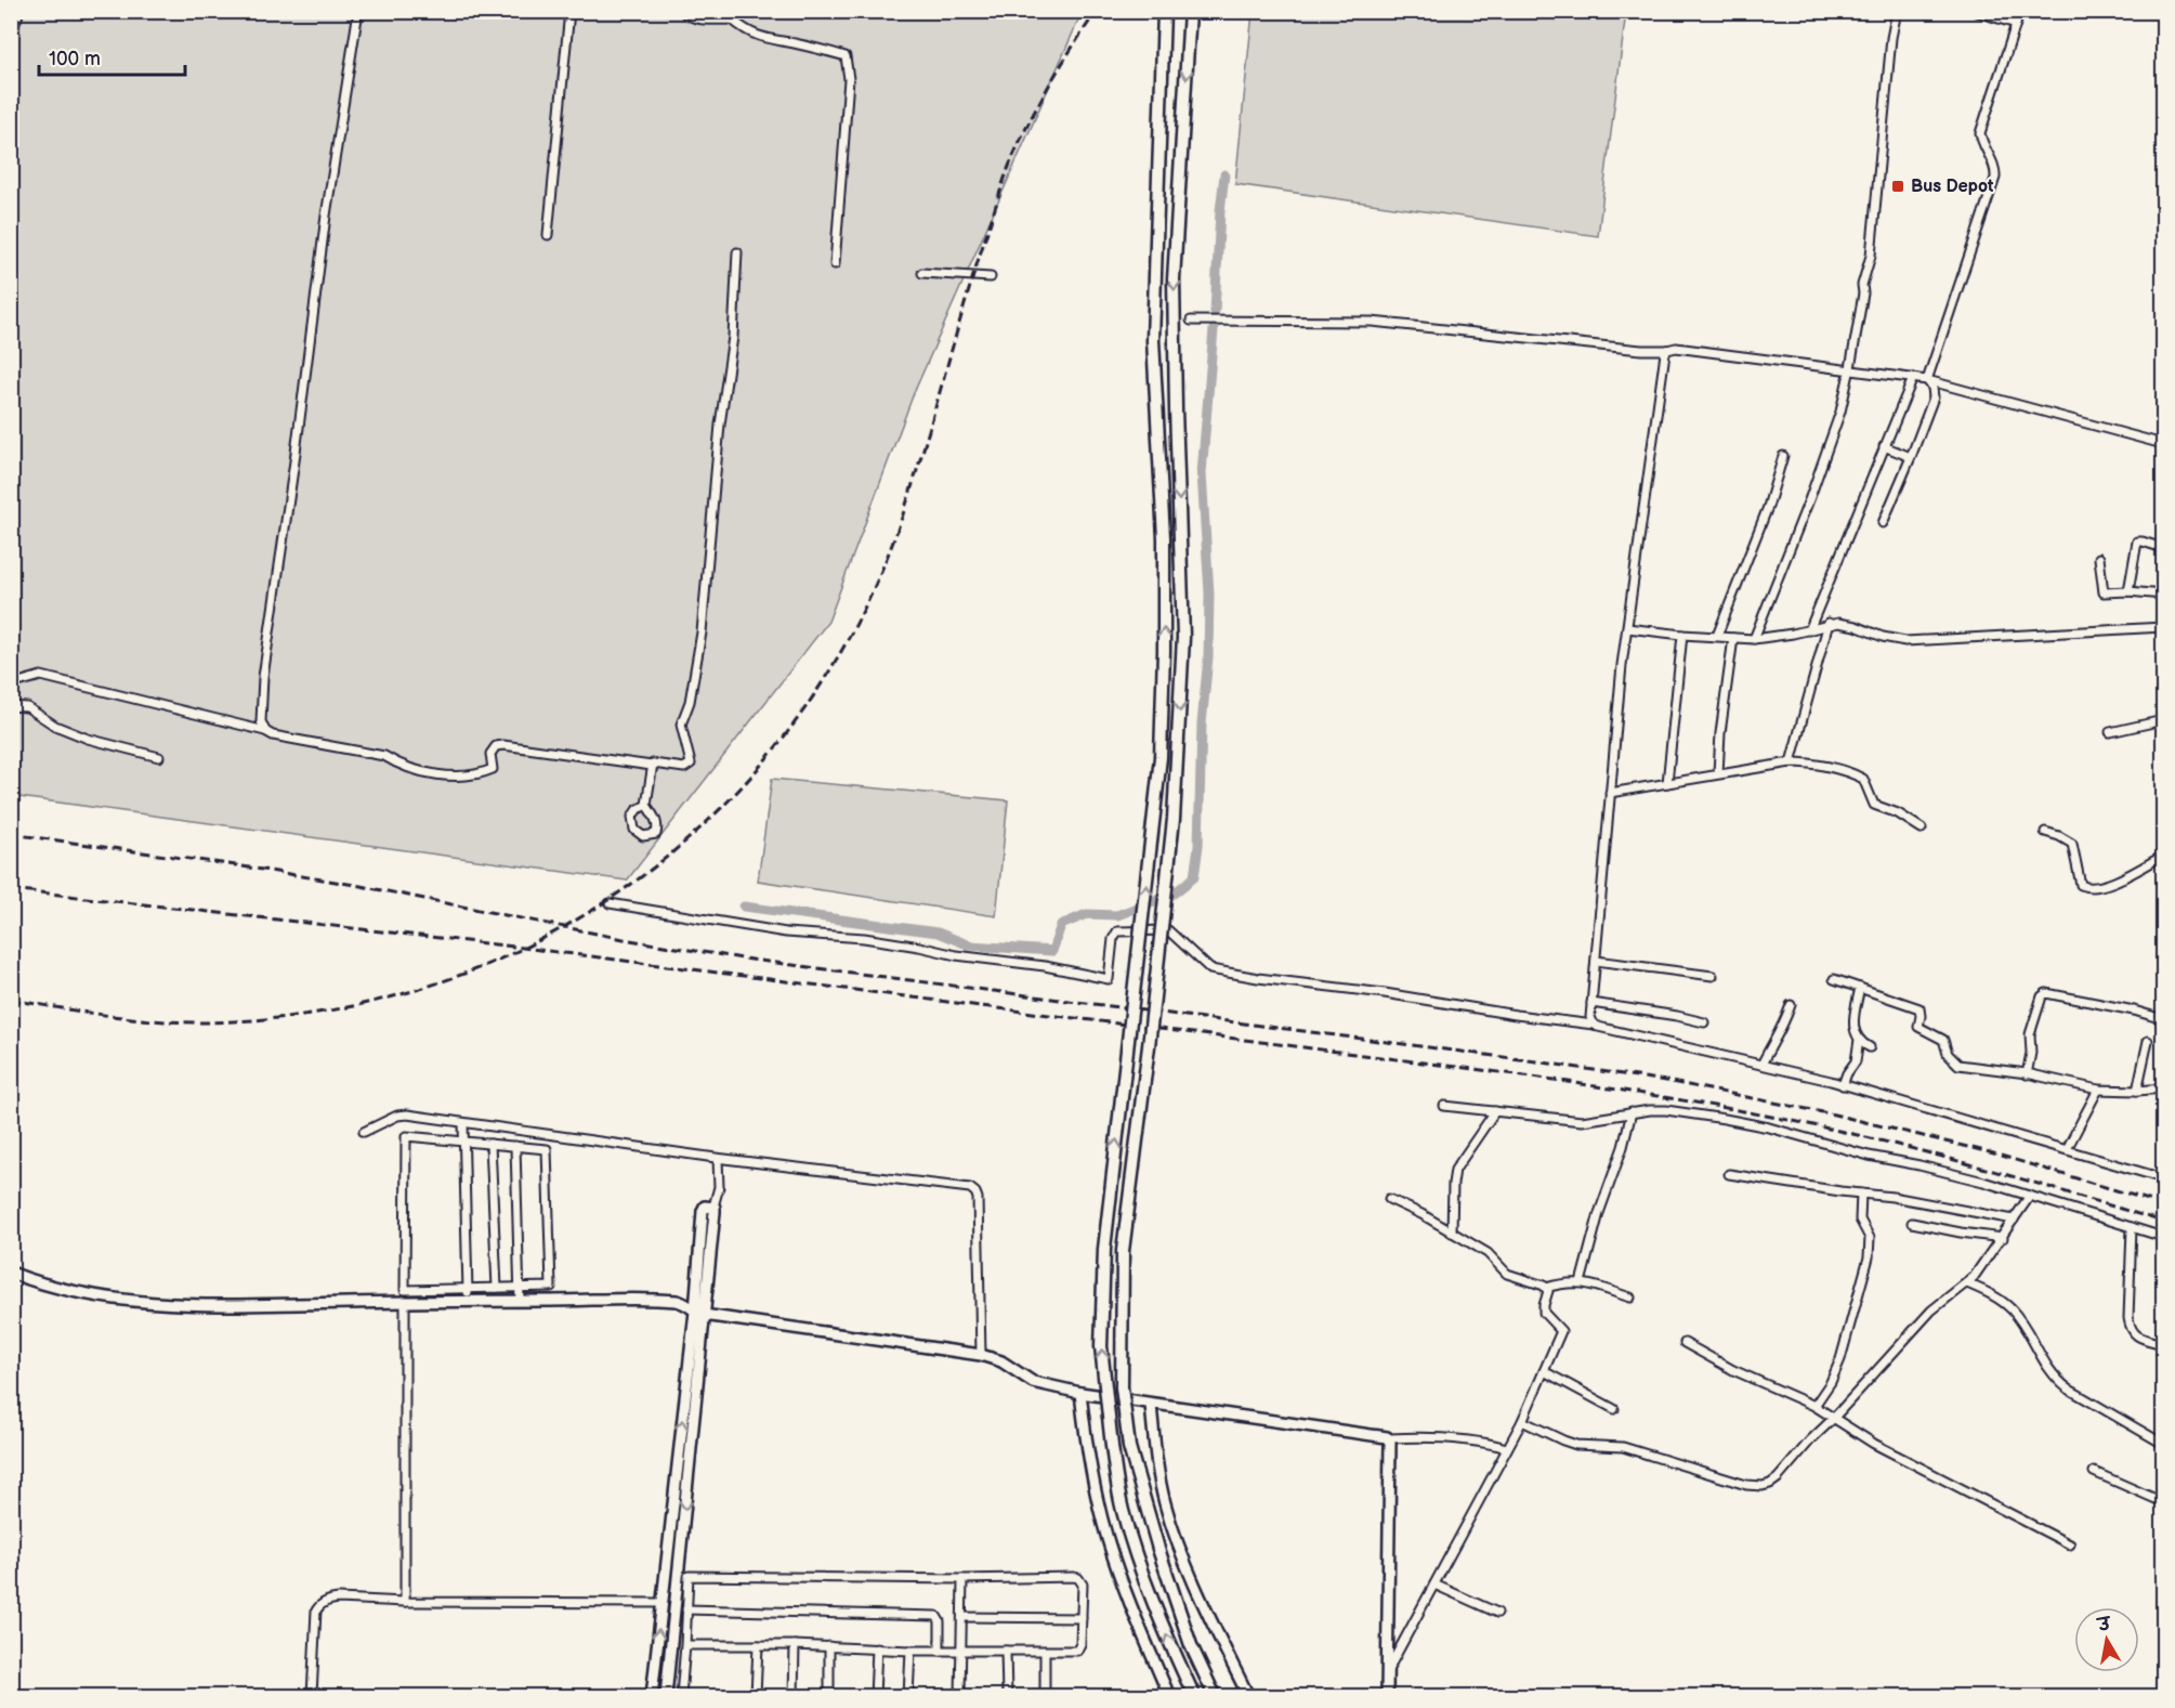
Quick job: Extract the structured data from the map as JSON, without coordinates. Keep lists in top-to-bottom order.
{
  "places": {
    "transit": ["Bus Depot"]
  },
  "scale_bar": "100 m",
  "north": "top"
}
